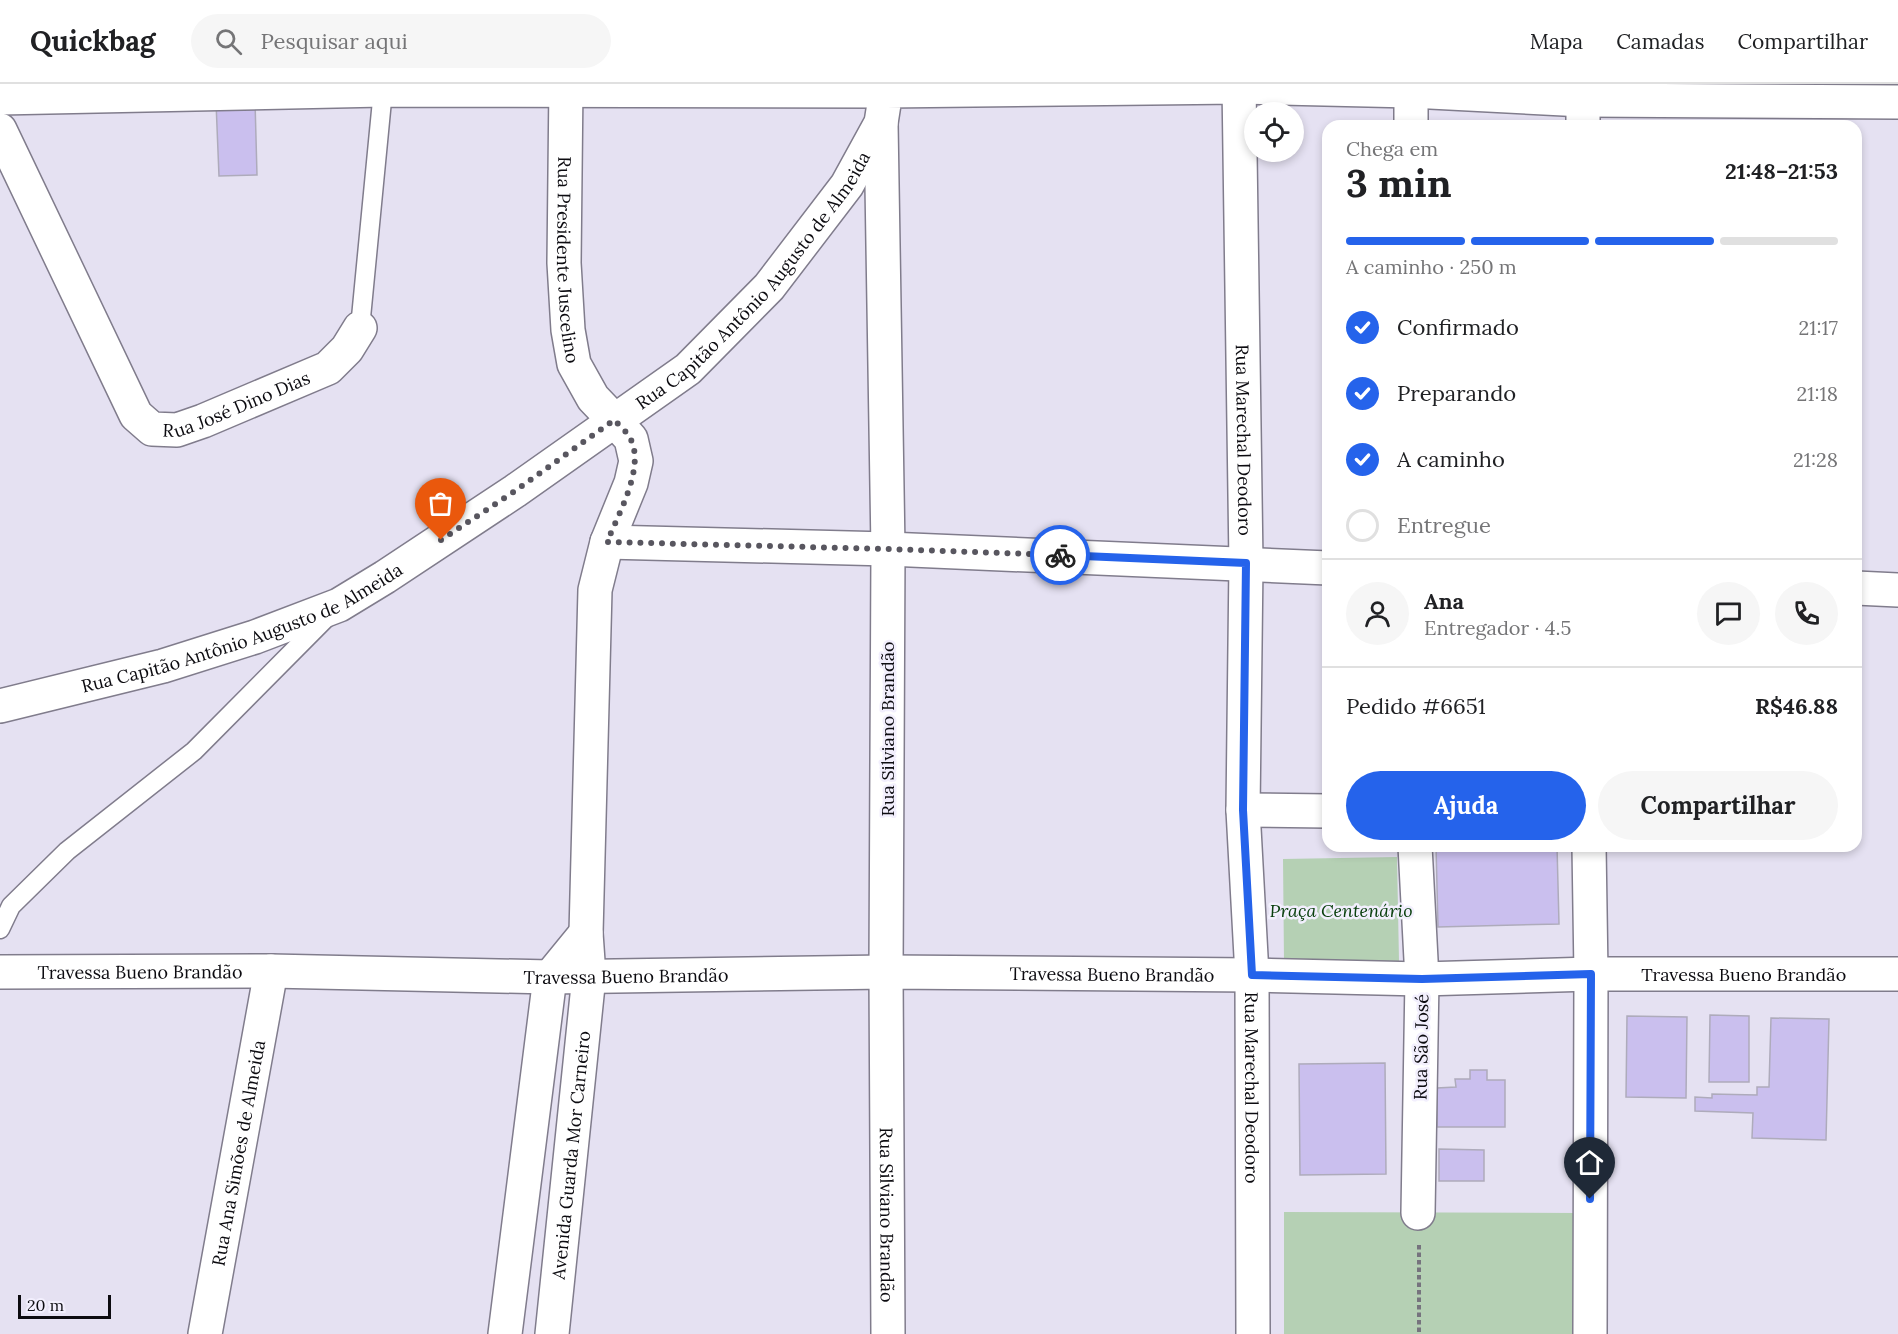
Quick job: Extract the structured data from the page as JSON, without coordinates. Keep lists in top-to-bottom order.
{
  "streets": {
    "street": [
      "Rua Presidente Juscelino",
      "Rua Capitão Antônio Augusto de Almeida",
      "Rua José Dino Dias",
      "Rua Marechal Deodoro",
      "Rua Silviano Brandão",
      "Travessa Bueno Brandão",
      "Rua São José",
      "Rua Ana Simões de Almeida",
      "Avenida Guarda Mor Carneiro"
    ]
  },
  "crossings": [
    ["Rua Presidente Juscelino", "Rua Capitão Antônio Augusto de Almeida"],
    ["Rua Presidente Juscelino", "Avenida Guarda Mor Carneiro"],
    ["Rua Capitão Antônio Augusto de Almeida", "Rua Silviano Brandão"],
    ["Rua Marechal Deodoro", "Travessa Bueno Brandão"],
    ["Rua Silviano Brandão", "Travessa Bueno Brandão"],
    ["Travessa Bueno Brandão", "Rua Ana Simões de Almeida"],
    ["Travessa Bueno Brandão", "Avenida Guarda Mor Carneiro"]
  ],
  "parks": ["Praça Centenário"],
  "scale_bar": "20 m",
  "page": {
    "header": "Quickbag",
    "search": "Pesquisar aqui",
    "nav": ["Mapa", "Camadas", "Compartilhar"],
    "heading": ["3 min", "Chega em", "21:48–21:53"],
    "panel": [
      "Ana",
      "Entregador · 4.5",
      "Pedido #6651",
      "R$46.88"
    ],
    "bar": "A caminho · 250 m",
    "list": [
      ["Confirmado", "21:17"],
      ["Preparando", "21:18"],
      ["A caminho", "21:28"],
      "Entregue"
    ],
    "buttons": ["Ajuda", "Compartilhar"],
    "scale": "20 m"
  }
}
